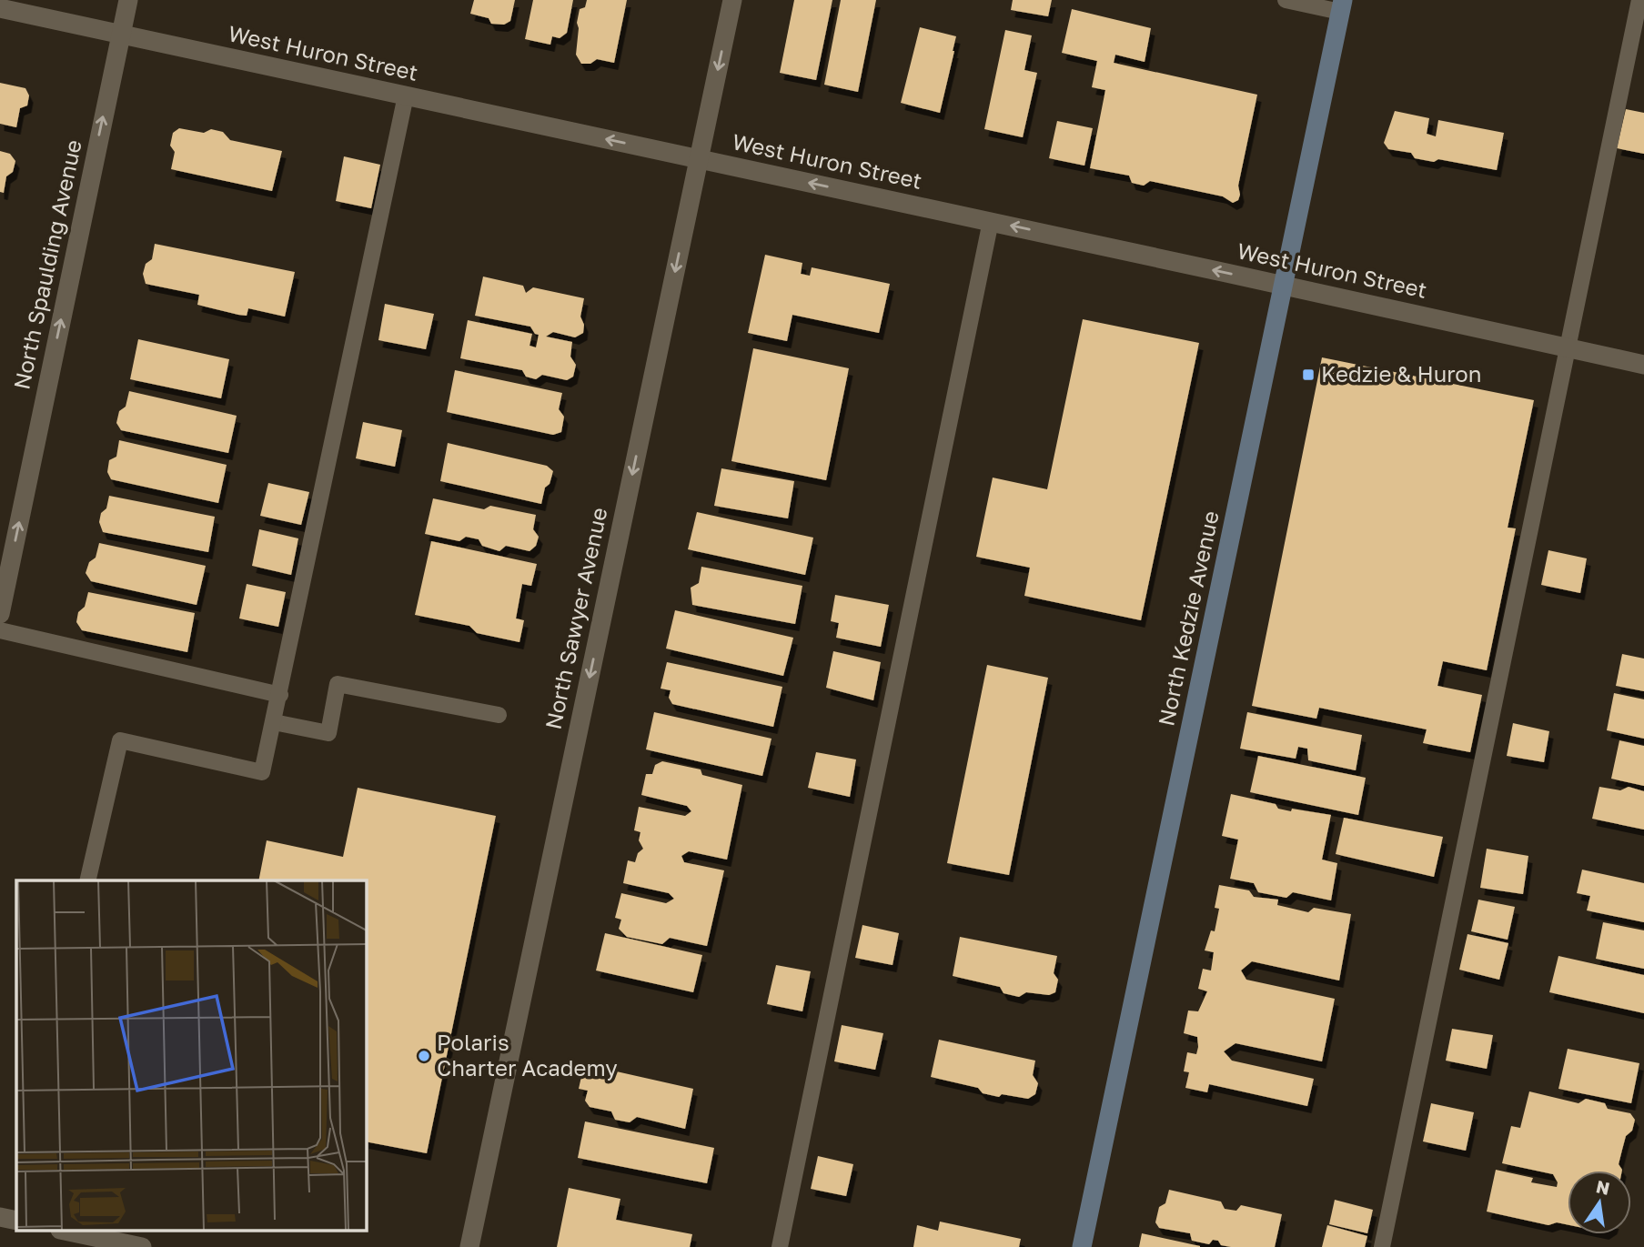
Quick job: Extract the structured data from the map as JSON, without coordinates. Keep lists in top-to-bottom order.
{
  "streets": {
    "main road": ["North Kedzie Avenue"],
    "street": ["West Huron Street", "North Spaulding Avenue", "North Sawyer Avenue"]
  },
  "crossings": [
    ["West Huron Street", "North Spaulding Avenue"],
    ["West Huron Street", "North Sawyer Avenue"],
    ["West Huron Street", "North Kedzie Avenue"]
  ],
  "one_way": ["West Huron Street", "North Spaulding Avenue", "North Sawyer Avenue"],
  "places": {
    "transit": ["Kedzie & Huron"],
    "other": ["Polaris Charter Academy"]
  },
  "north": "top"
}
